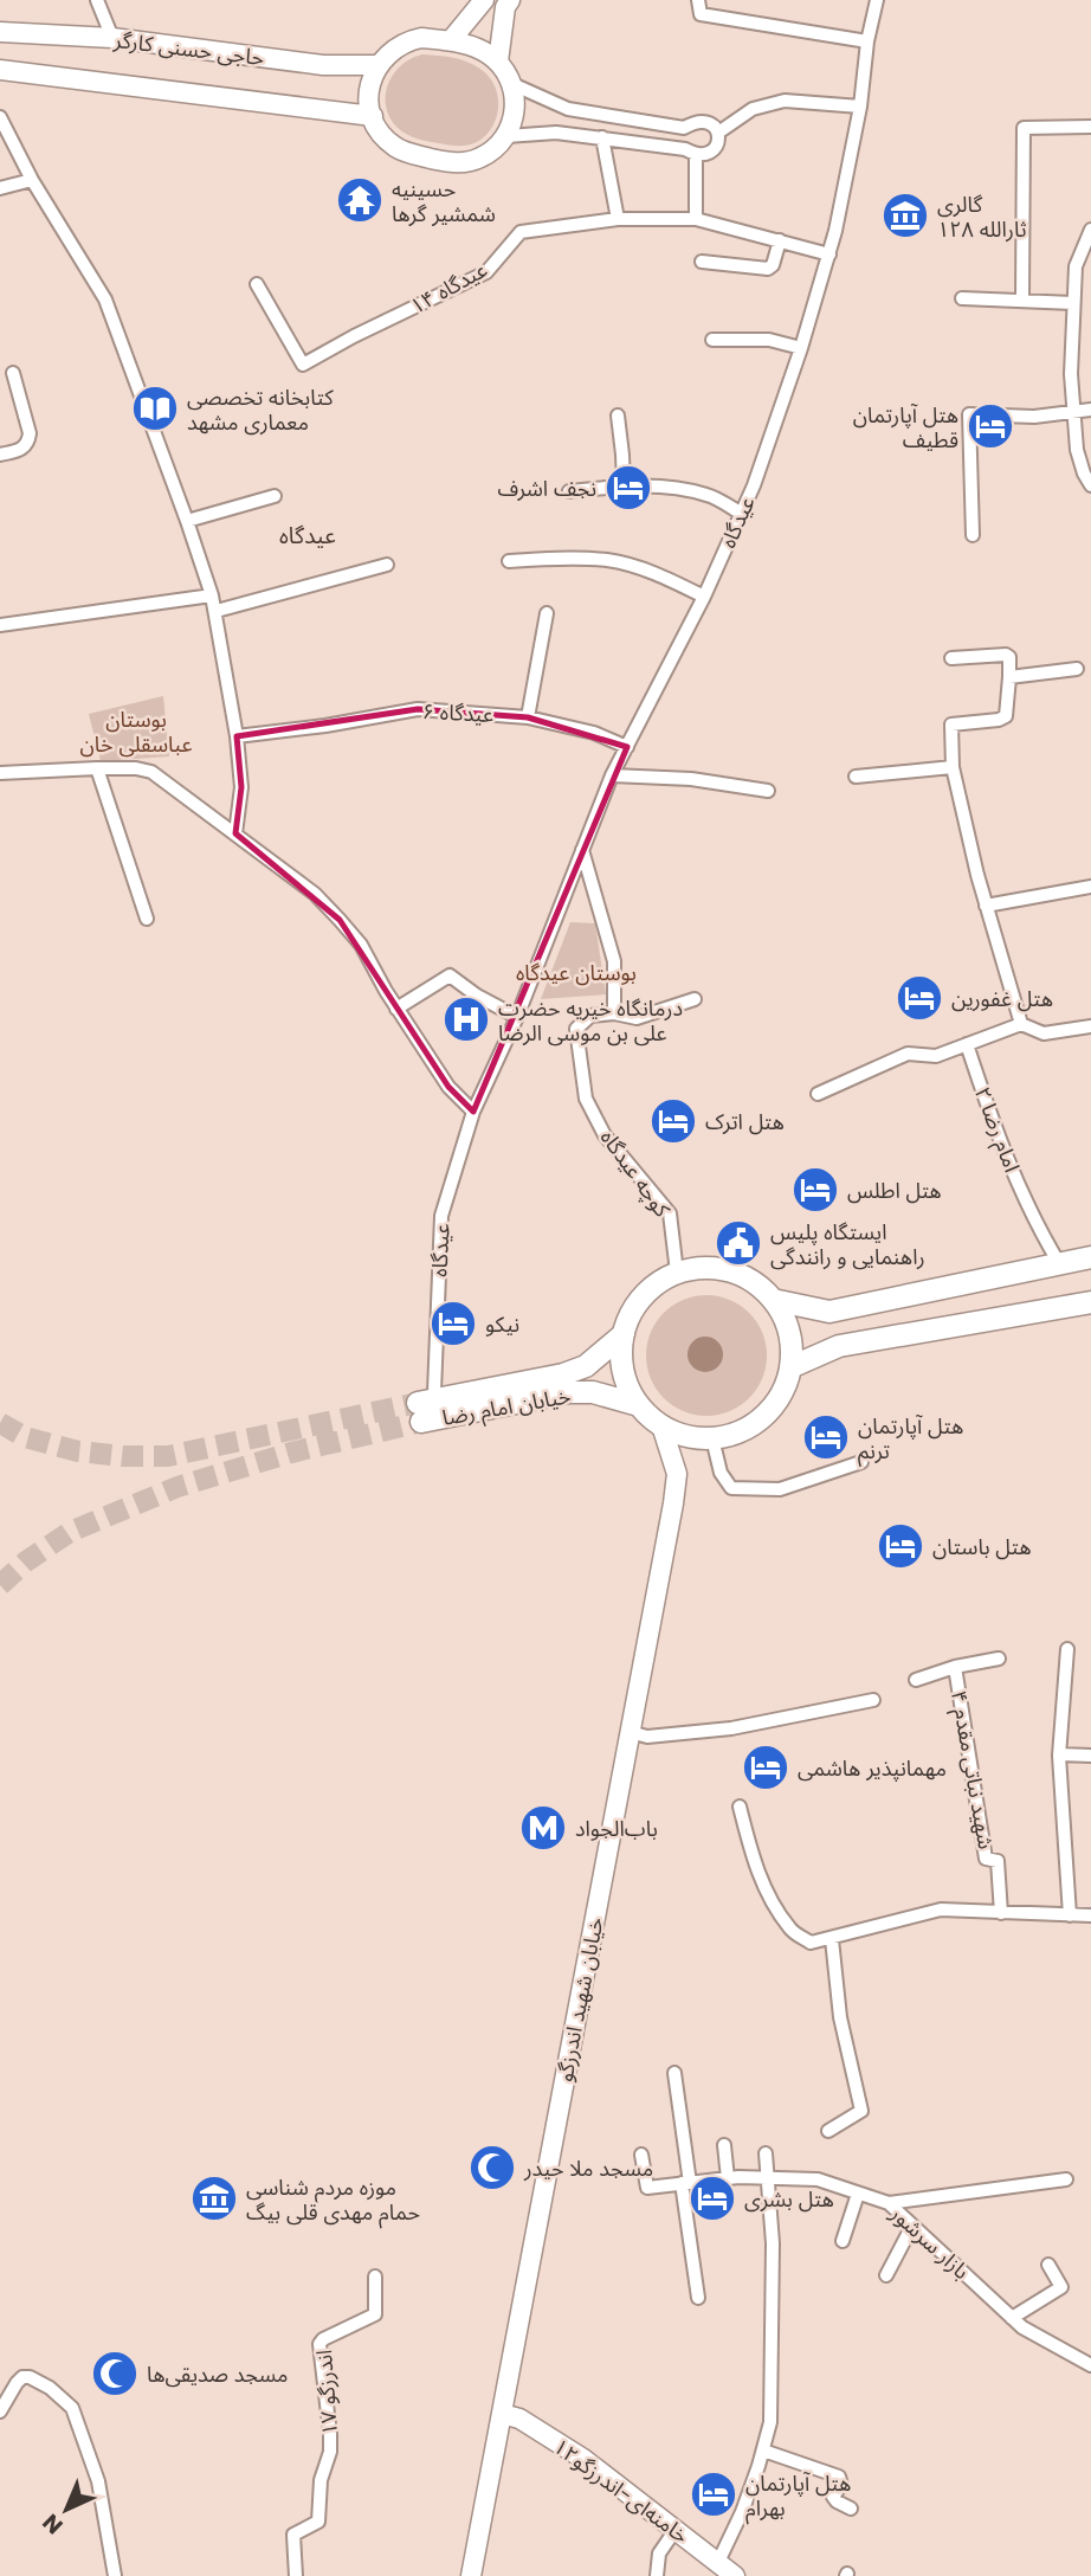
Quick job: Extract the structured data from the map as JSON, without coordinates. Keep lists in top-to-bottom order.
{
  "streets": {
    "main road": ["خیابان امام رضا"],
    "street": [
      "حاجی حسنی کارگر",
      "عیدگاه ۱۴",
      "عیدگاه",
      "عیدگاه ۶",
      "امام رضا ۲",
      "کوچه عیدگاه",
      "شهید نباتی مقدم ۴",
      "خیابان شهید اندرزگو",
      "بازار سرشور",
      "اندرزگو ۱۷",
      "خامنه‌ای-اندرزگو۱۲"
    ]
  },
  "crossings": [
    ["عیدگاه ۱۴", "عیدگاه"],
    ["عیدگاه", "عیدگاه ۶"],
    ["عیدگاه", "خیابان امام رضا"],
    ["کوچه عیدگاه", "خیابان امام رضا"],
    ["کوچه عیدگاه", "خیابان شهید اندرزگو"],
    ["خیابان امام رضا", "خیابان شهید اندرزگو"],
    ["خیابان شهید اندرزگو", "خامنه‌ای-اندرزگو۱۲"]
  ],
  "districts": ["عیدگاه"],
  "parks": ["بوستان عباسقلی خان", "بوستان عیدگاه"],
  "places": {
    "temple": ["حسینیه شمشیر گرها"],
    "museum": ["گالری ثارالله ۱۲۸", "موزه مردم شناسی حمام مهدی قلی بیگ"],
    "library": ["کتابخانه تخصصی معماری مشهد"],
    "hotel": [
      "هتل آپارتمان قطیف",
      "نجف اشرف",
      "هتل غفورین",
      "هتل اترک",
      "هتل اطلس",
      "نیکو",
      "هتل آپارتمان ترنم",
      "هتل باستان",
      "مهمانپذیر هاشمی",
      "هتل بشری",
      "هتل آپارتمان بهرام"
    ],
    "hospital": ["درمانگاه خیریه حضرت علی بن موسی الرضا"],
    "public building": ["ایستگاه پلیس راهنمایی و رانندگی"],
    "metro station": ["باب‌الجواد"],
    "mosque": ["مسجد ملا حیدر", "مسجد صدیقی‌ها"]
  },
  "north": "bottom left"
}
